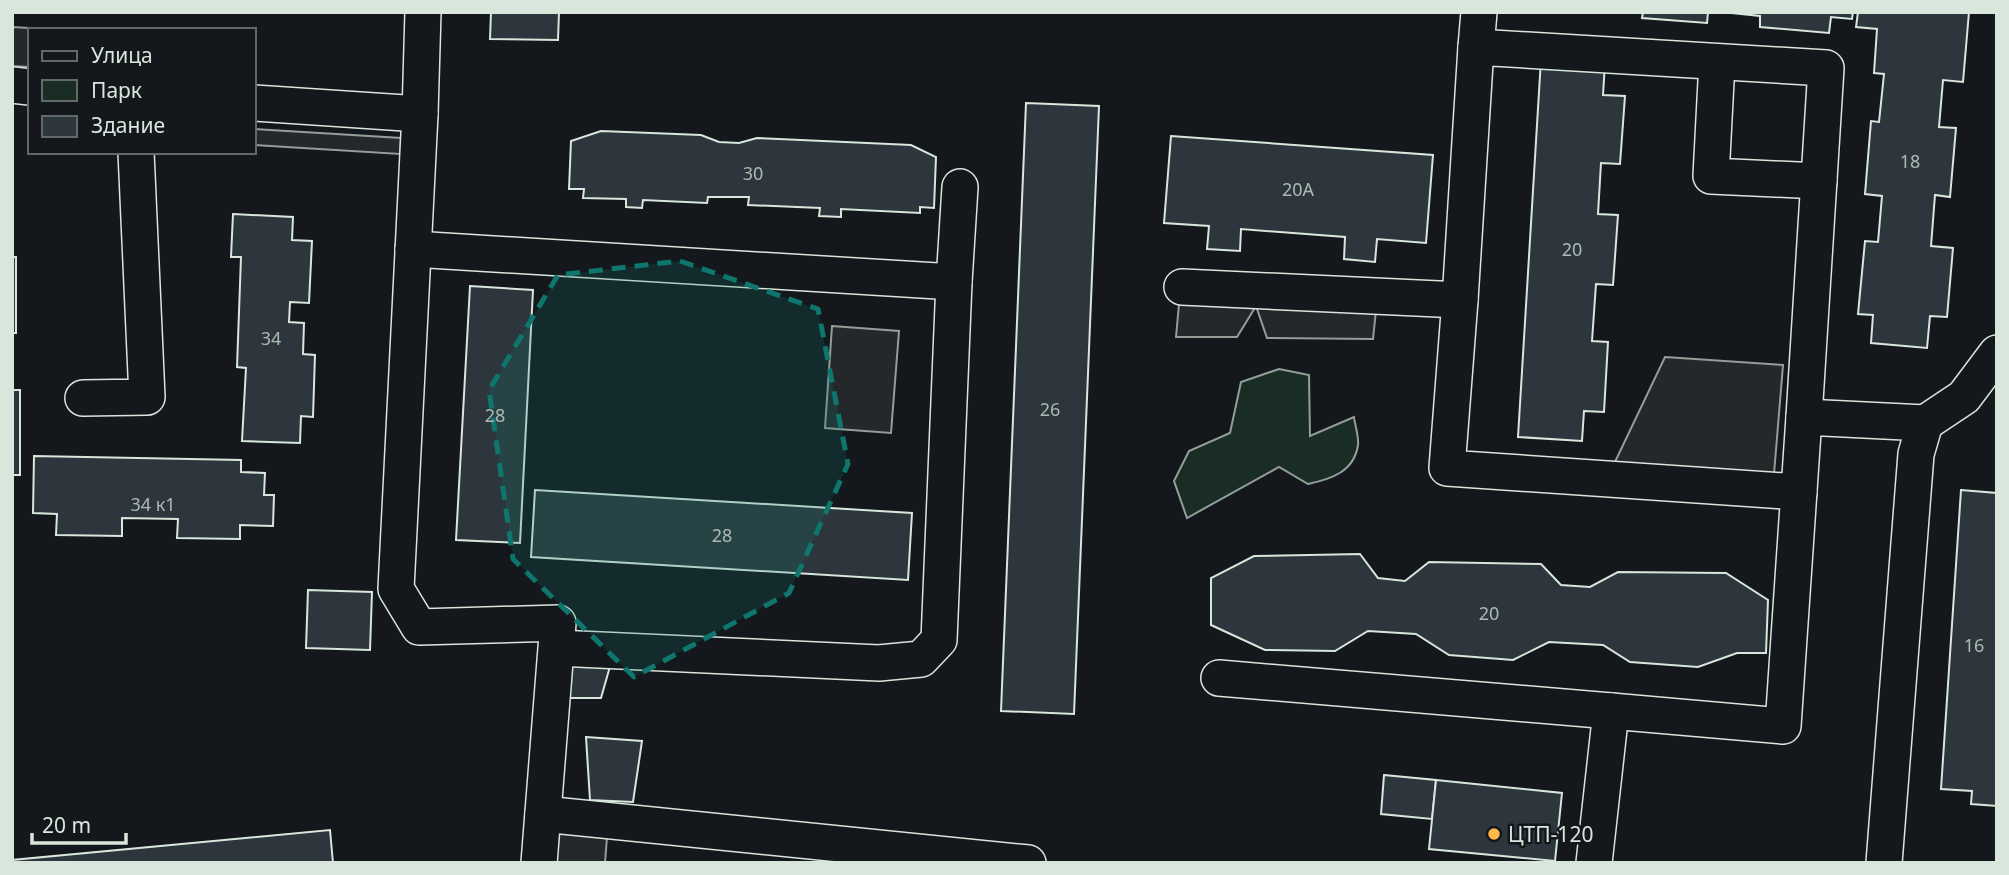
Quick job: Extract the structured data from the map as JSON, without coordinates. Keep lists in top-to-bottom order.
{
  "places": ["ЦТП-120"],
  "house_numbers": [
    "18",
    "30",
    "20А",
    "20",
    "34",
    "26",
    "28",
    "34 к1",
    "28",
    "20",
    "16"
  ],
  "legend": ["Улица", "Парк", "Здание"],
  "scale_bar": "20 m"
}
